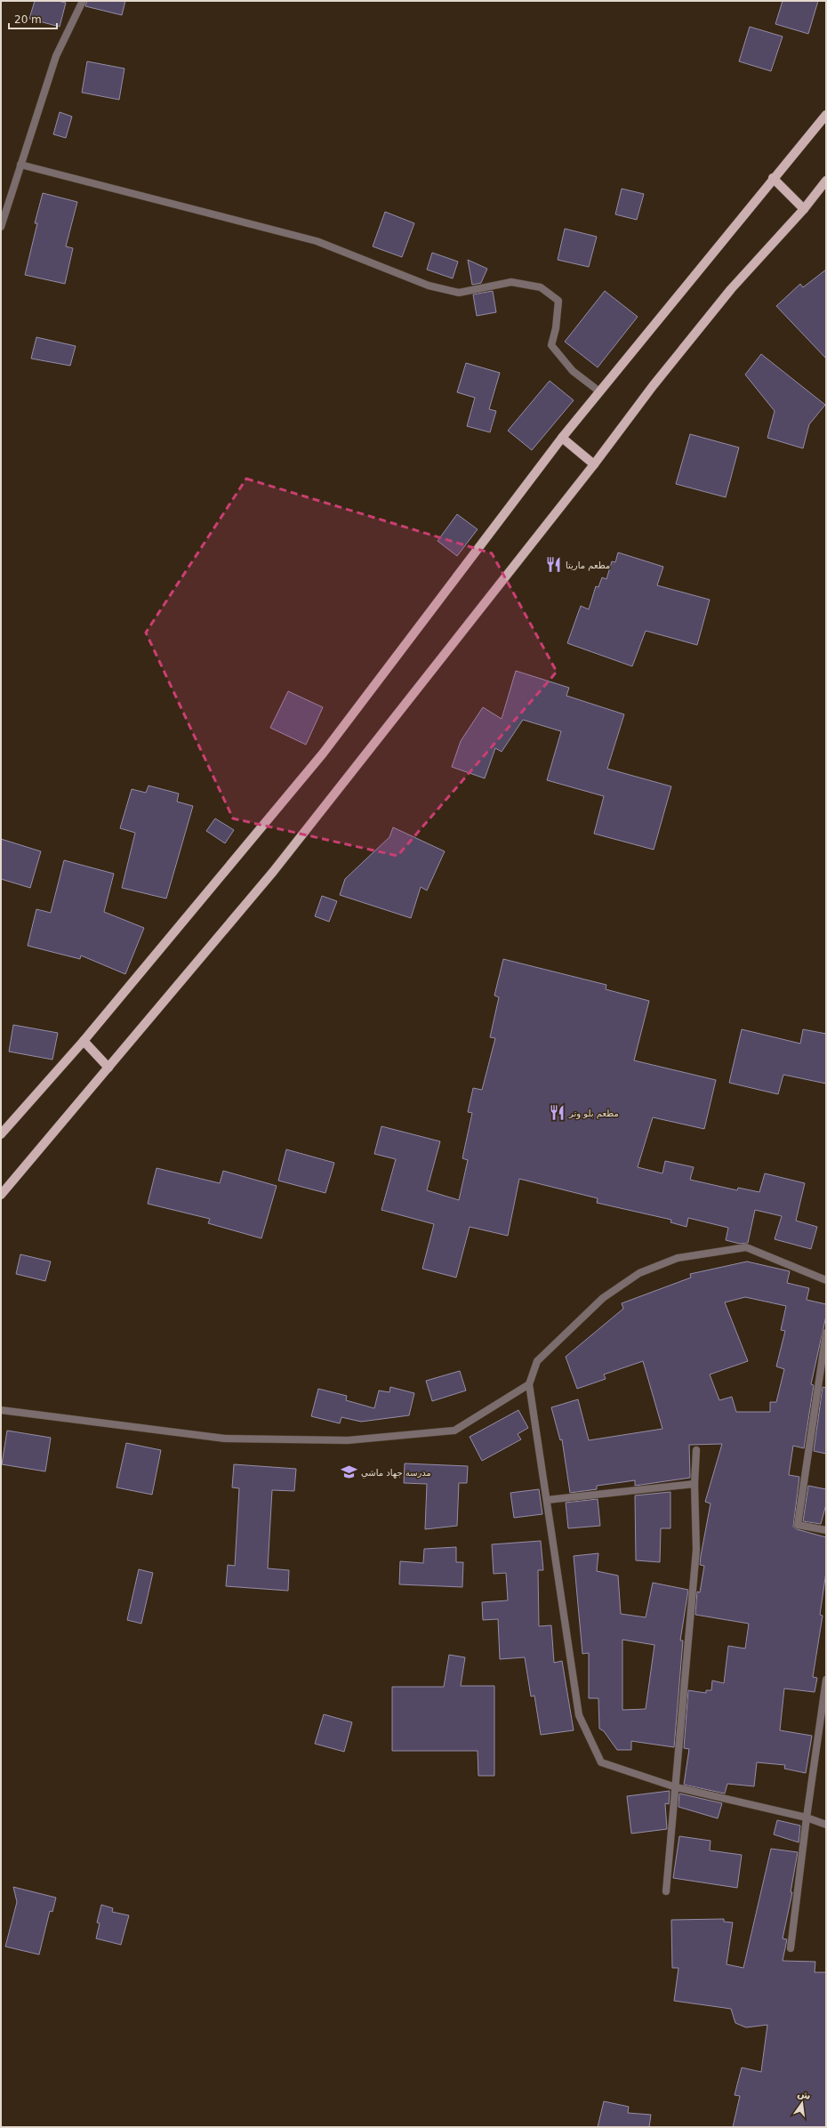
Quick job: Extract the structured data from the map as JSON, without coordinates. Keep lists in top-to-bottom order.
{
  "places": {
    "restaurant": ["مطعم ماريتا", "مطعم بلو وتر"],
    "school or university": ["مدرسة جهاد ماشي"]
  },
  "scale_bar": "20 m",
  "north": "top"
}
